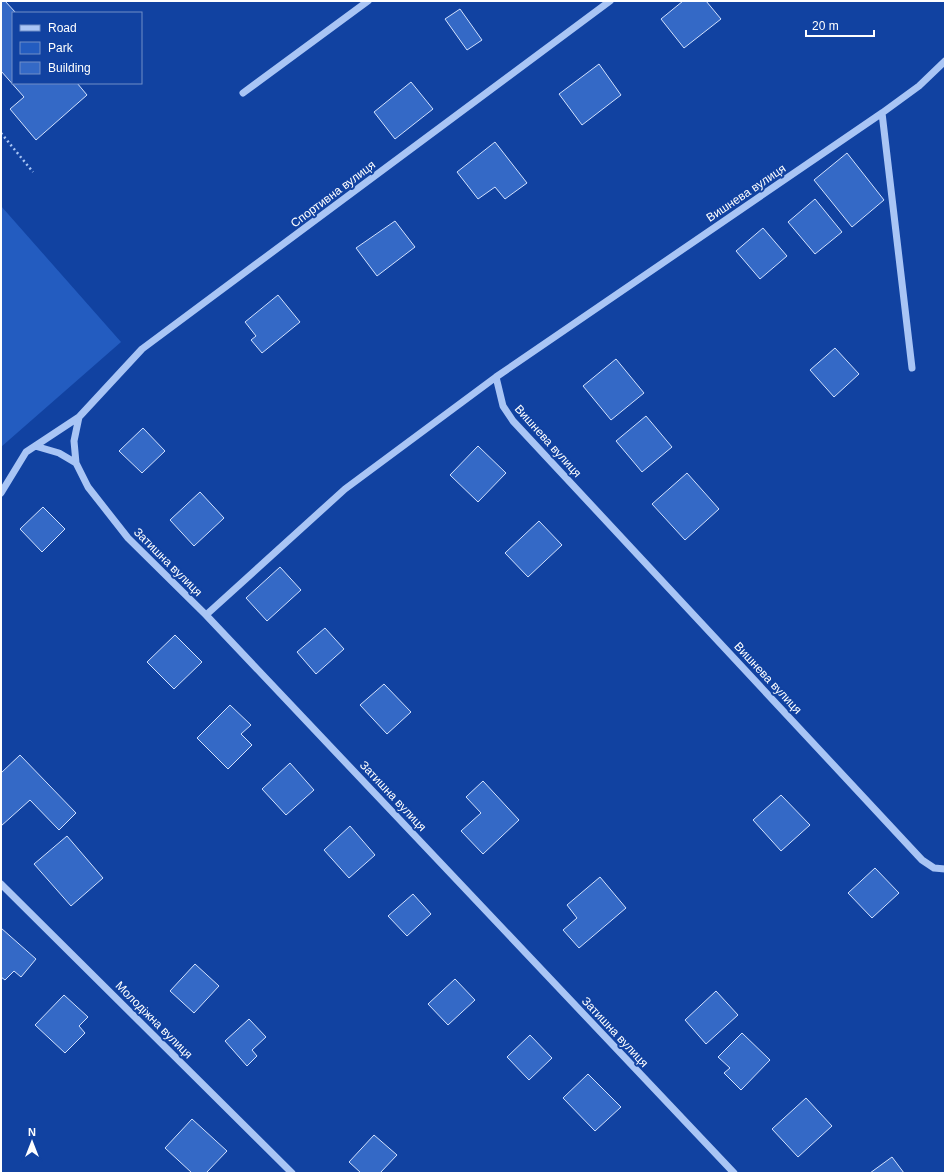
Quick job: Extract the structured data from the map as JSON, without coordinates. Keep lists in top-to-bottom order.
{
  "streets": {
    "street": [
      "Вишнева вулиця",
      "Спортивна вулиця",
      "Затишна вулиця",
      "Молодіжна вулиця"
    ]
  },
  "crossings": [
    ["Спортивна вулиця", "Затишна вулиця"]
  ],
  "legend": ["Road", "Park", "Building"],
  "scale_bar": "20 m",
  "north": "top"
}
